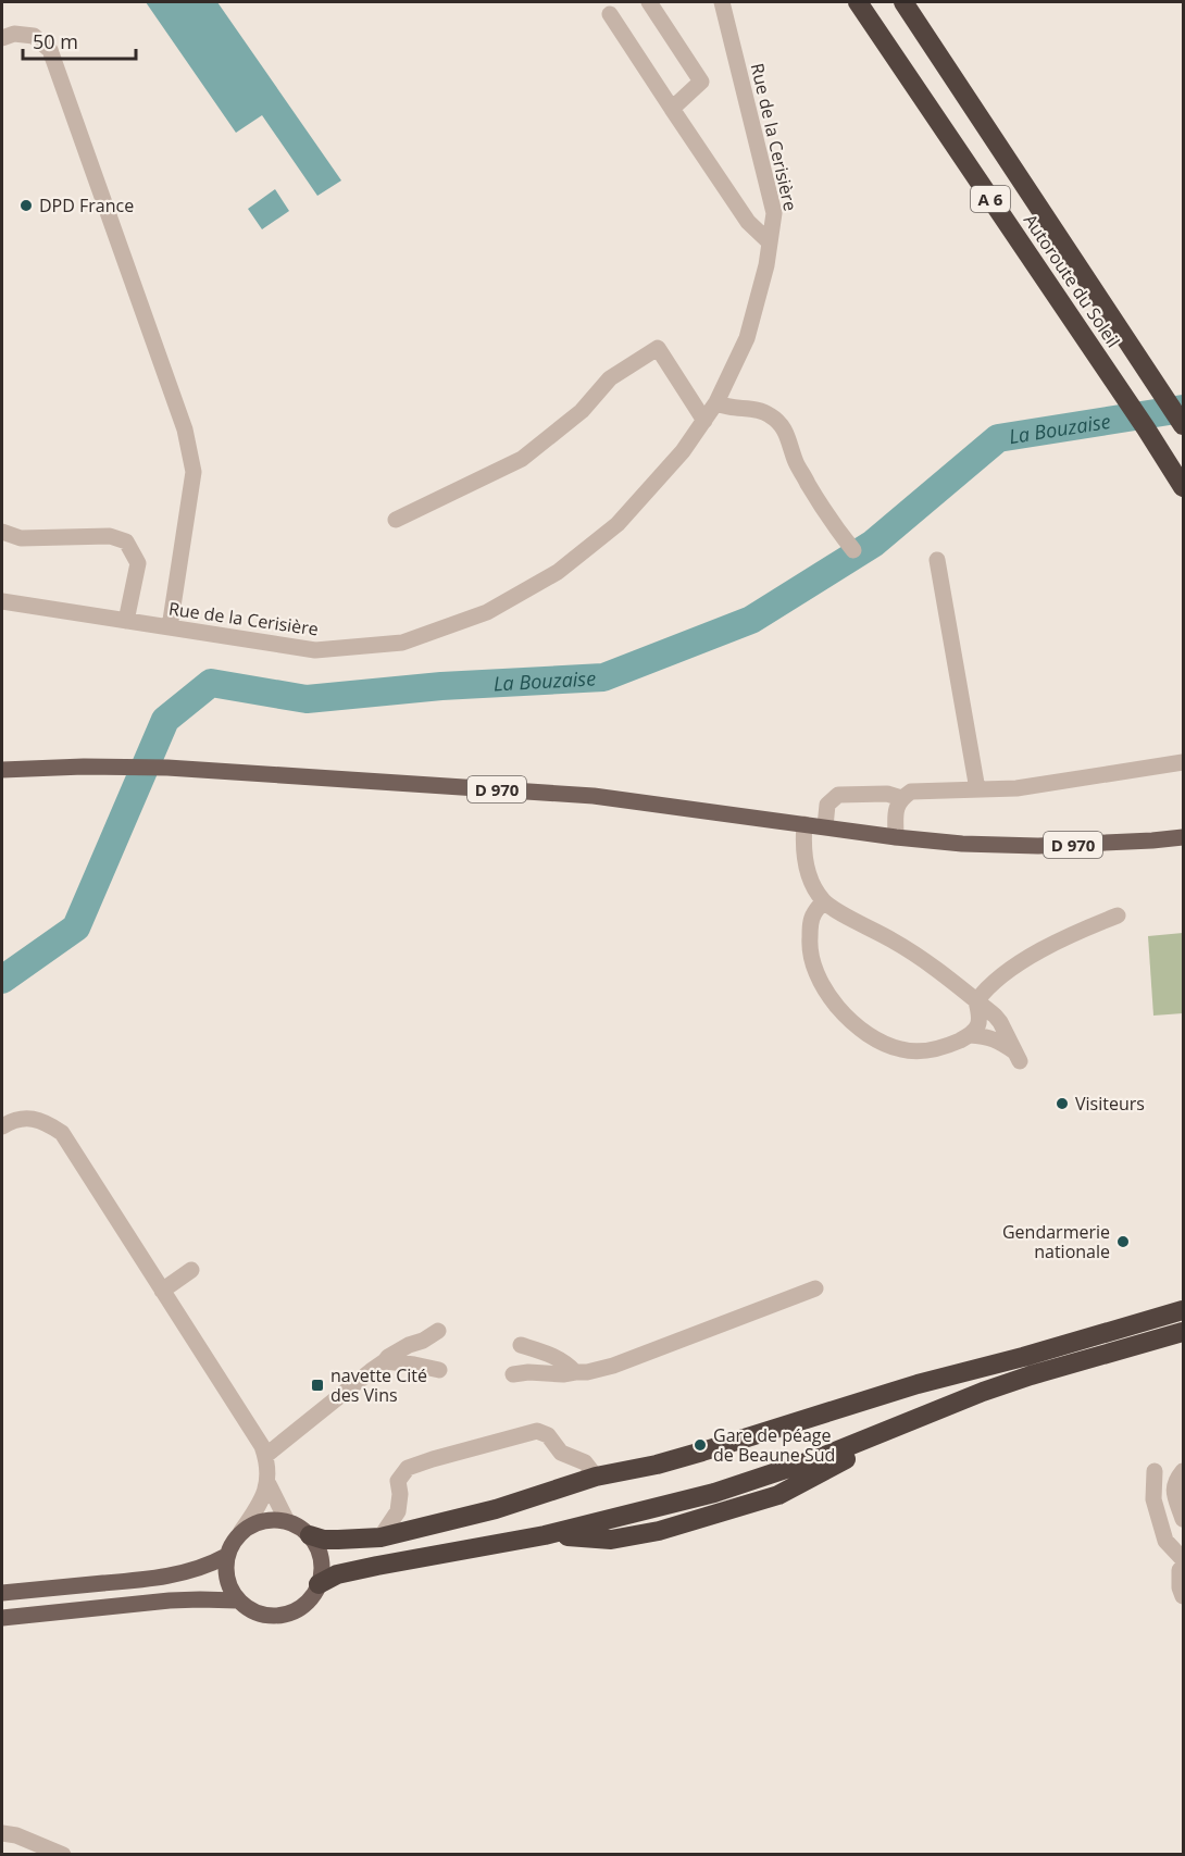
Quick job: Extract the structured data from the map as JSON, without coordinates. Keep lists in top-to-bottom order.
{
  "streets": {
    "highway": ["A 6", "Autoroute du Soleil"],
    "main road": ["D 970"],
    "street": ["Rue de la Cerisière"]
  },
  "water": ["La Bouzaise"],
  "places": {
    "other": [
      "DPD France",
      "Visiteurs",
      "Gendarmerie nationale",
      "Gare de péage de Beaune Sud"
    ],
    "transit": ["navette Cité des Vins"]
  },
  "scale_bar": "50 m"
}
